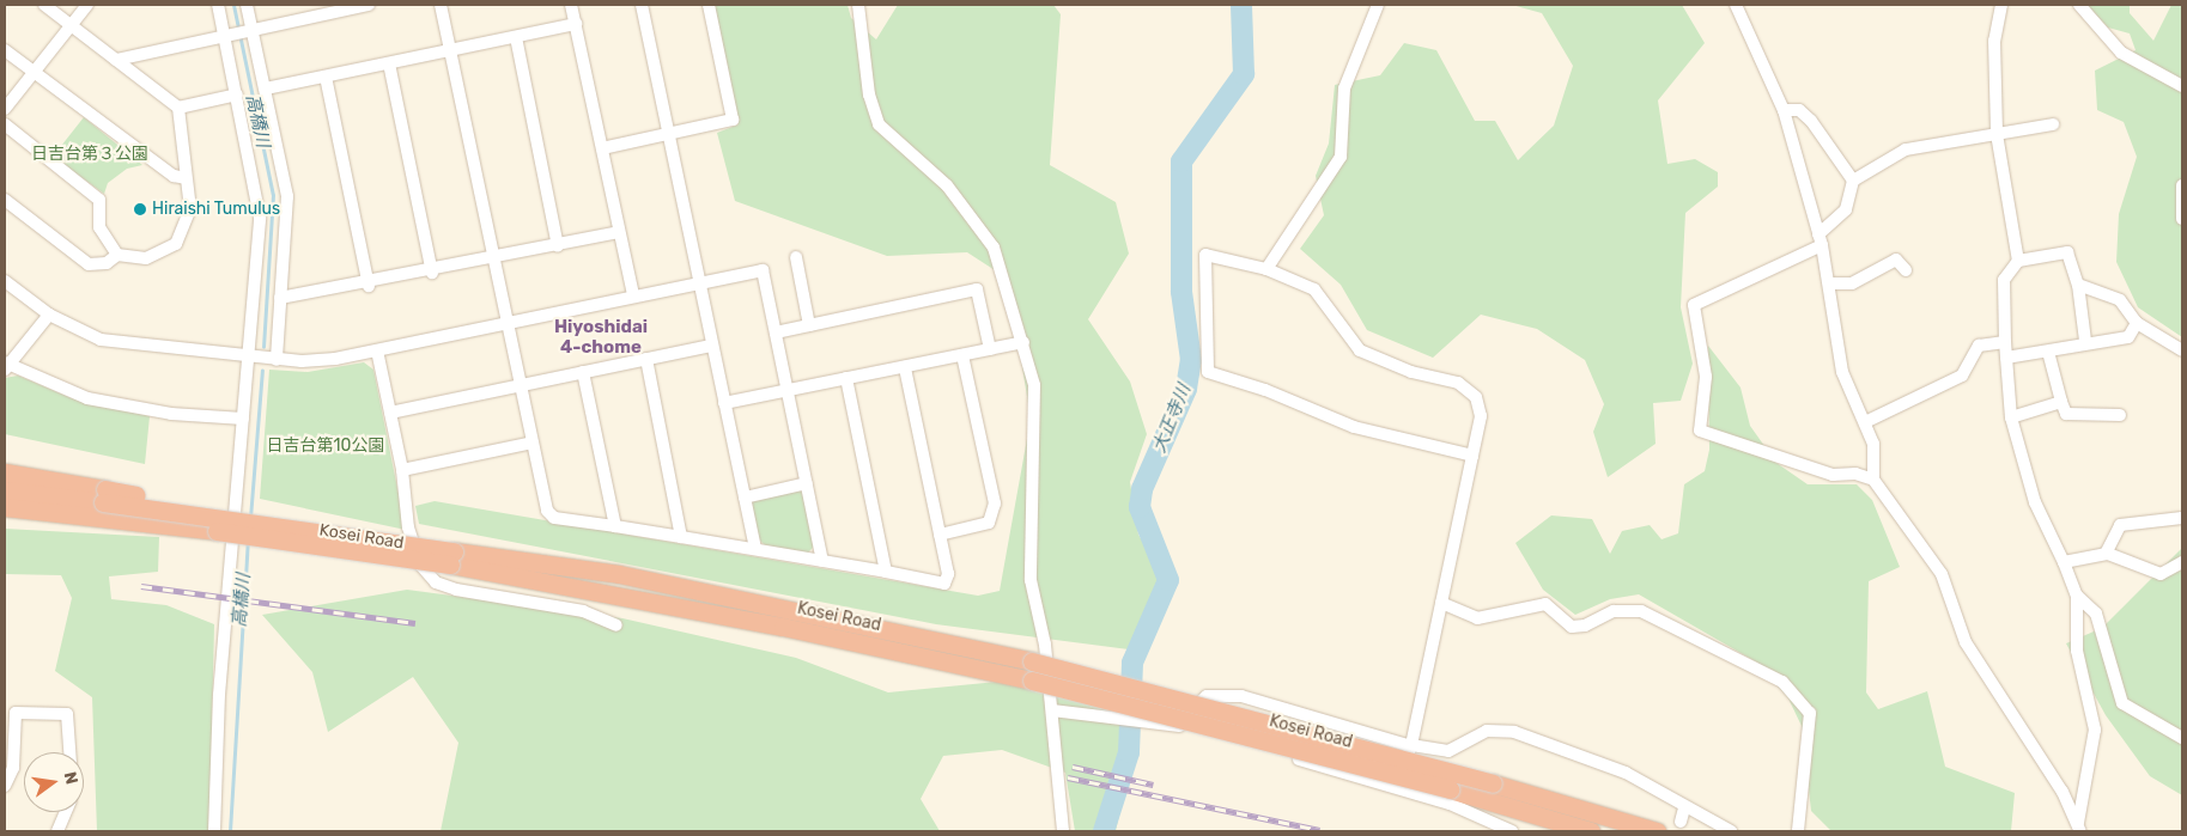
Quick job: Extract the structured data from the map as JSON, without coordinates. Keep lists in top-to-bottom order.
{
  "streets": {
    "highway": ["Kosei Road"]
  },
  "districts": ["Hiyoshidai 4-chome"],
  "water": ["高橋川", "大正寺川"],
  "parks": ["日吉台第３公園", "日吉台第10公園"],
  "places": ["Hiraishi Tumulus"],
  "north": "right"
}
